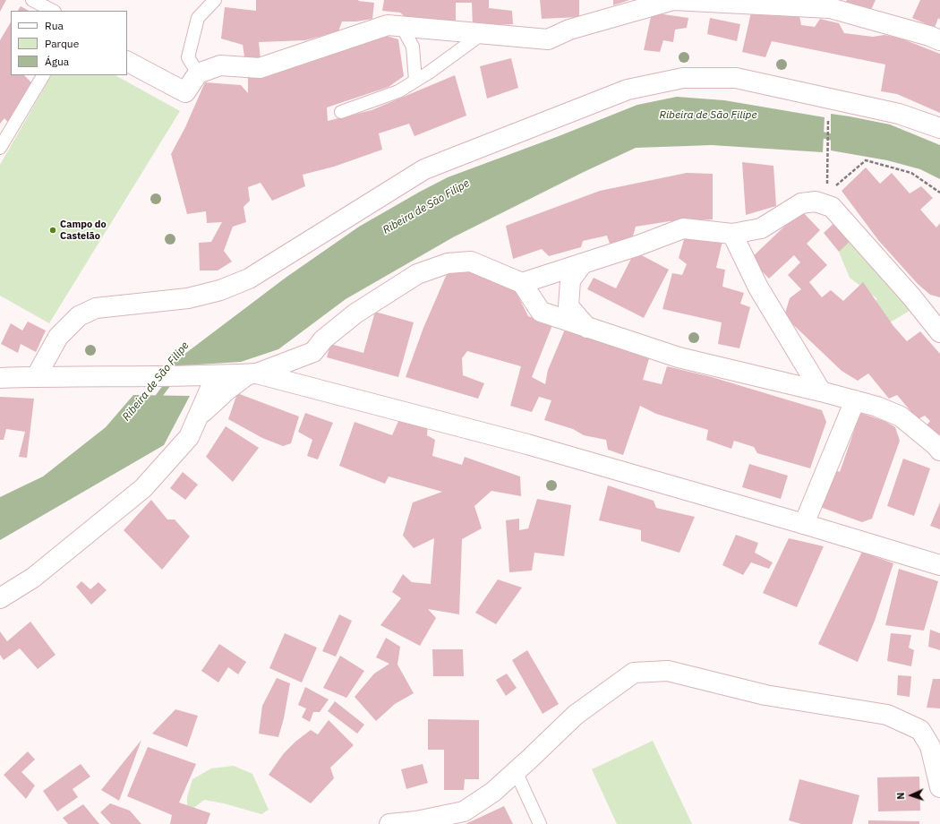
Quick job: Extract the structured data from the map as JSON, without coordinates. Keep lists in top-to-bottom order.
{
  "water": ["Ribeira de São Filipe"],
  "places": ["Campo do Castelão"],
  "legend": ["Rua", "Parque", "Água"],
  "north": "left"
}
